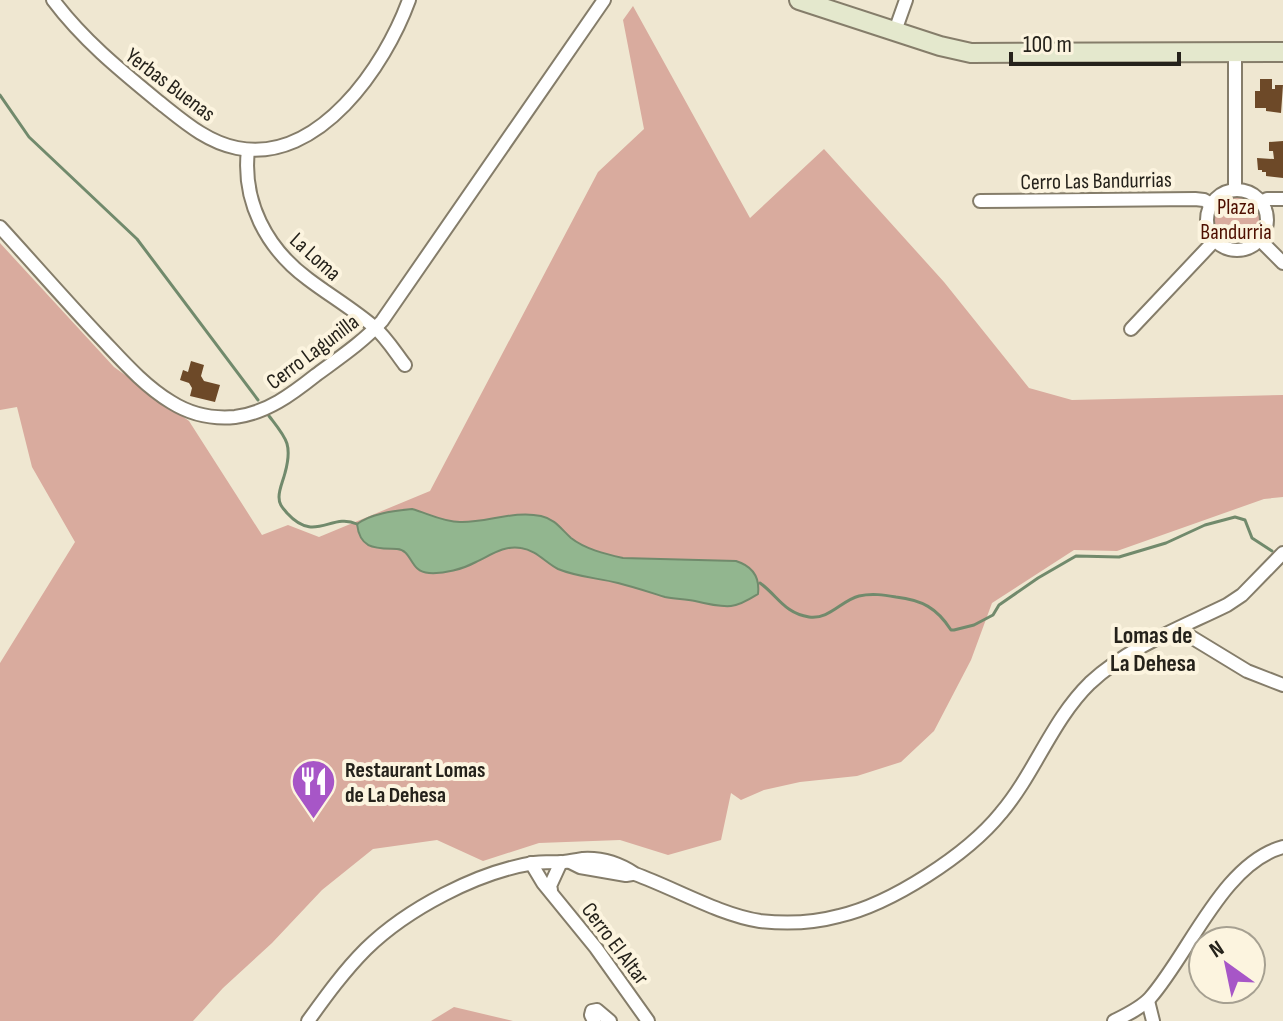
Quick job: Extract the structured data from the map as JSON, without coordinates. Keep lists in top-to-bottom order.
{
  "streets": {
    "street": [
      "Yerbas Buenas",
      "Cerro Las Bandurrias",
      "La Loma",
      "Cerro Lagunilla",
      "Cerro El Altar"
    ]
  },
  "crossings": [
    ["Yerbas Buenas", "La Loma"],
    ["La Loma", "Cerro Lagunilla"]
  ],
  "districts": ["Lomas de La Dehesa"],
  "parks": ["Plaza Bandurria"],
  "places": {
    "restaurant": ["Restaurant Lomas de La Dehesa"]
  },
  "scale_bar": "100 m",
  "north": "top left"
}
